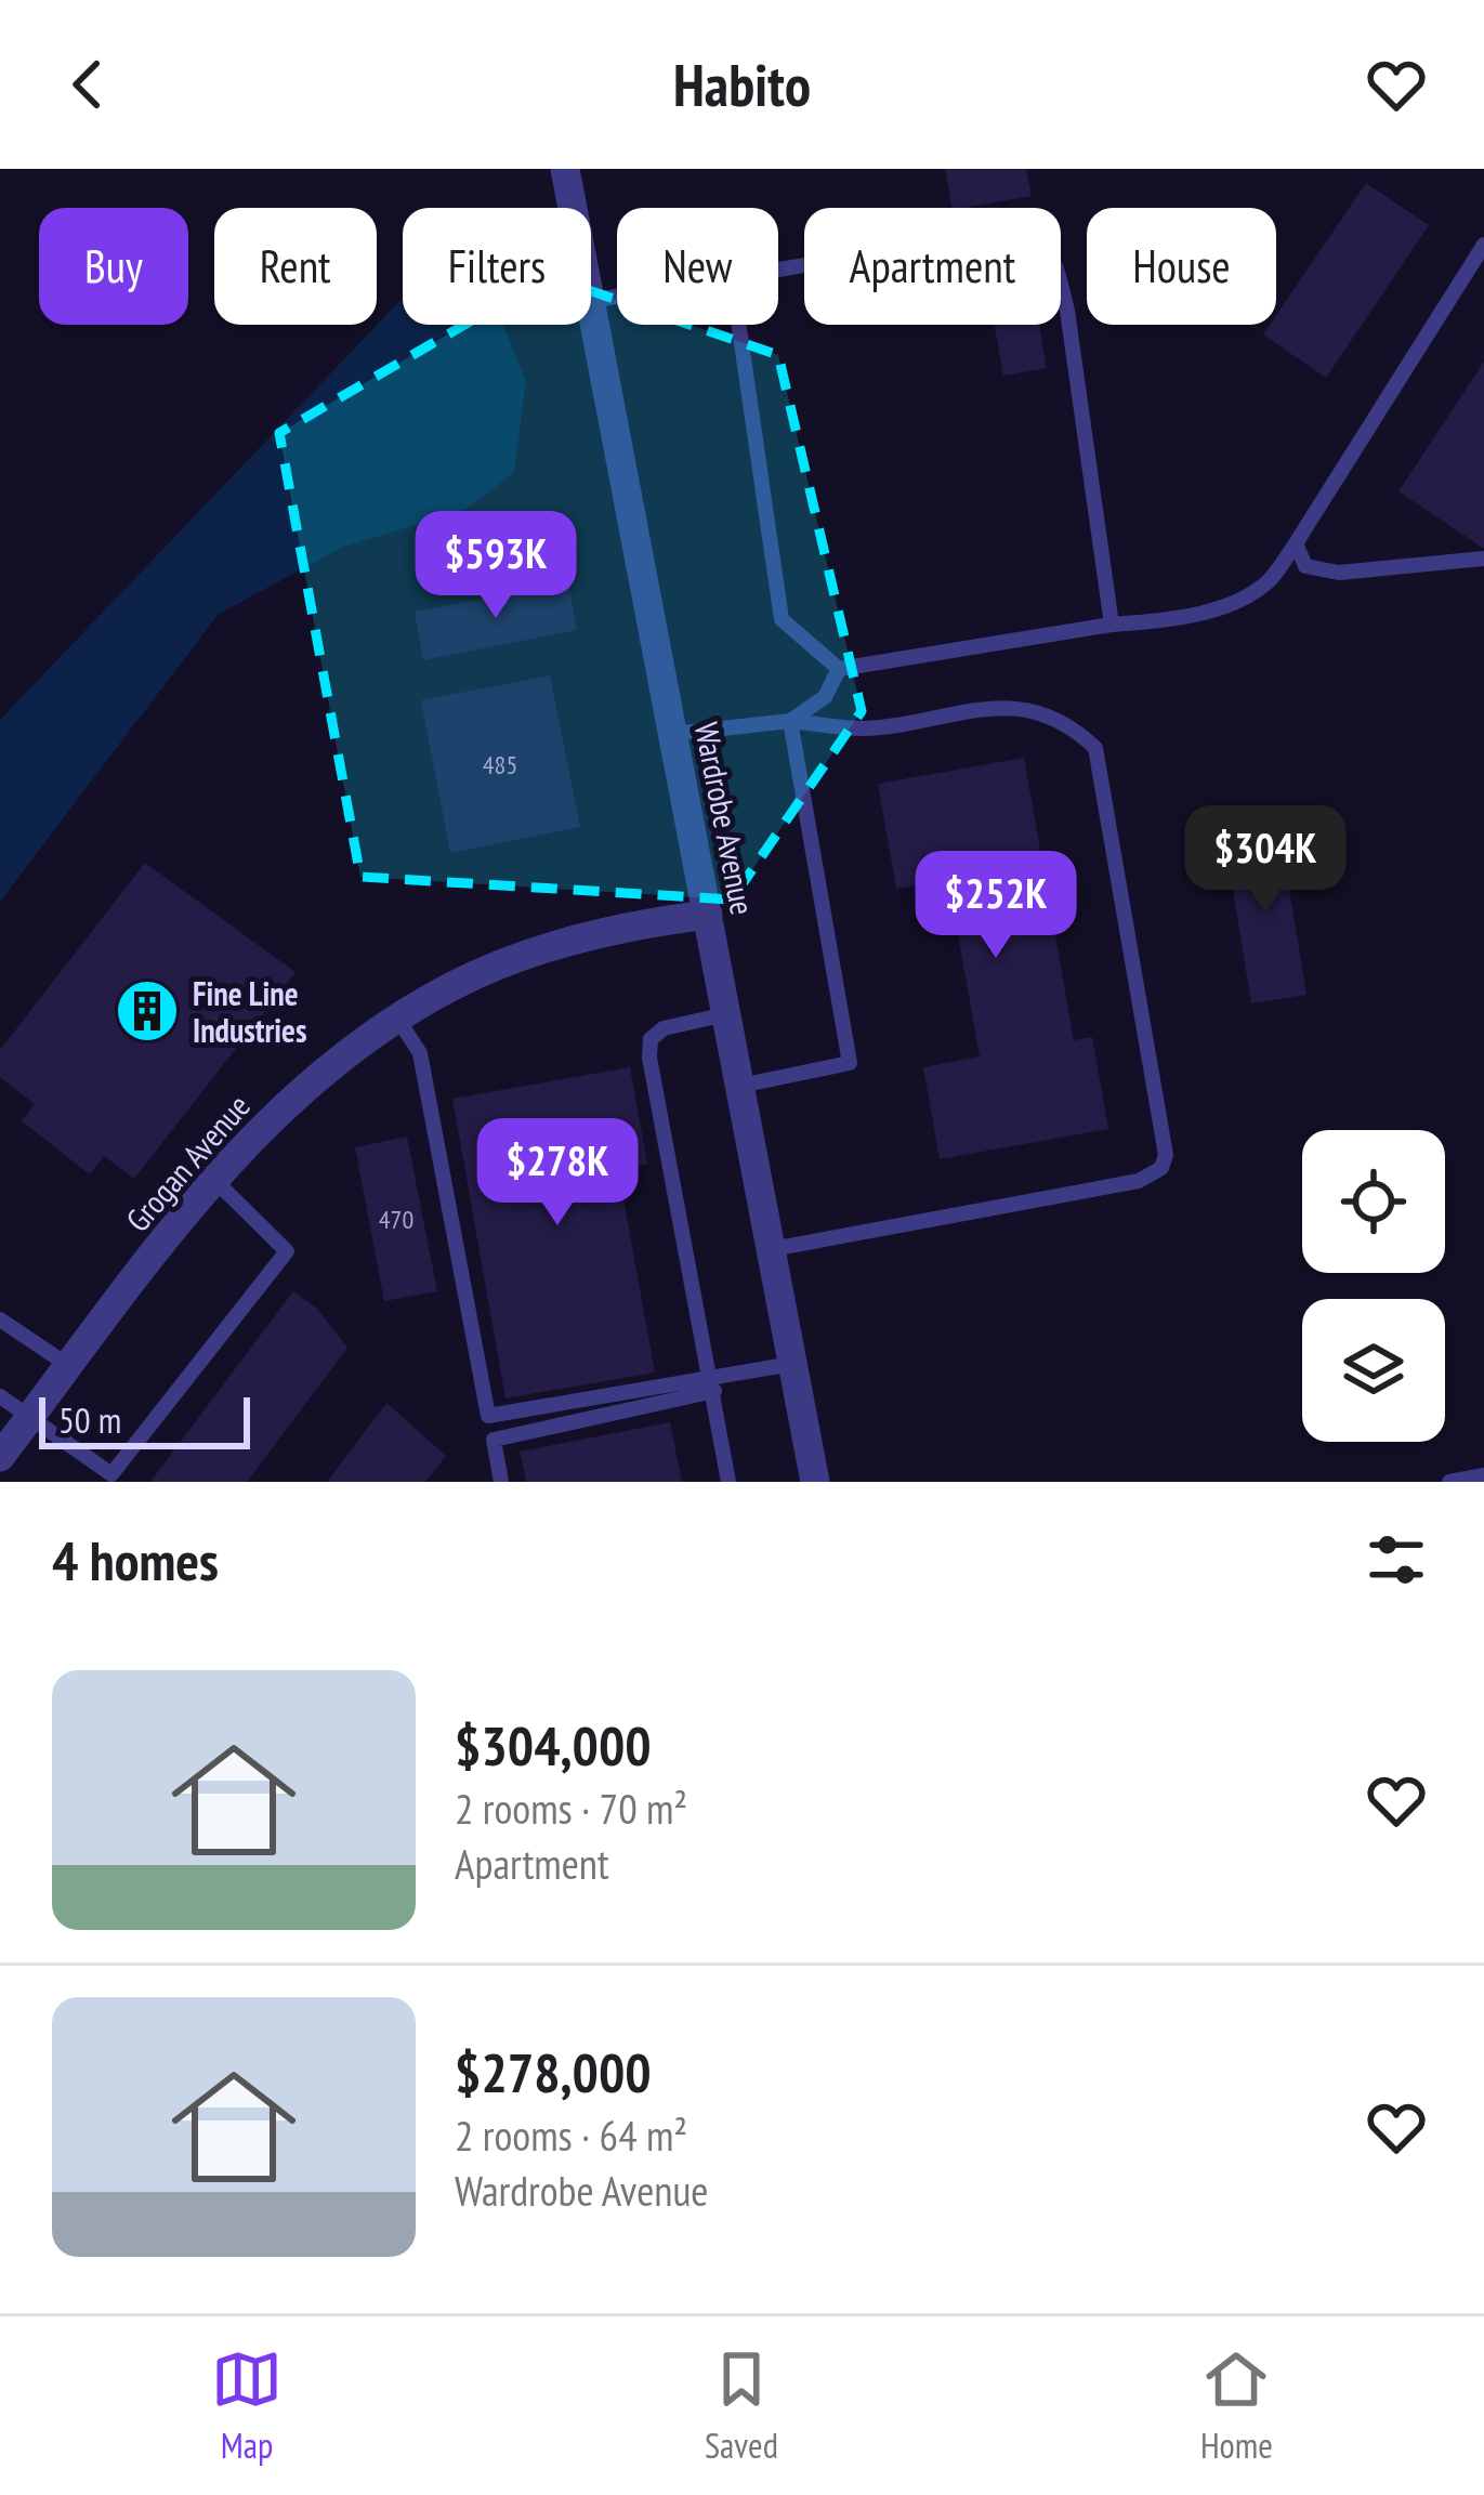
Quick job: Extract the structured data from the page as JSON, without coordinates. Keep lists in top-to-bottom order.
{
  "streets": {
    "street": ["Wardrobe Avenue", "Grogan Avenue"]
  },
  "crossings": [
    ["Wardrobe Avenue", "Grogan Avenue"]
  ],
  "places": {
    "building": ["Fine Line Industries"]
  },
  "house_numbers": ["485", "470"],
  "scale_bar": "50 m",
  "page": {
    "header": "Habito",
    "chip": [
      "Buy",
      "Rent",
      "Filters",
      "New",
      "Apartment",
      "House"
    ],
    "price": [
      "$593K",
      "$304K",
      "$252K",
      "$278K"
    ],
    "scale": "50 m",
    "heading": "4 homes",
    "list": [
      {
        "name": "$304,000",
        "note": "2 rooms · 70 m² · Apartment"
      },
      {
        "name": "$278,000",
        "note": "2 rooms · 64 m² · Wardrobe Avenue"
      }
    ],
    "tabs": ["Map", "Saved", "Home"]
  }
}
